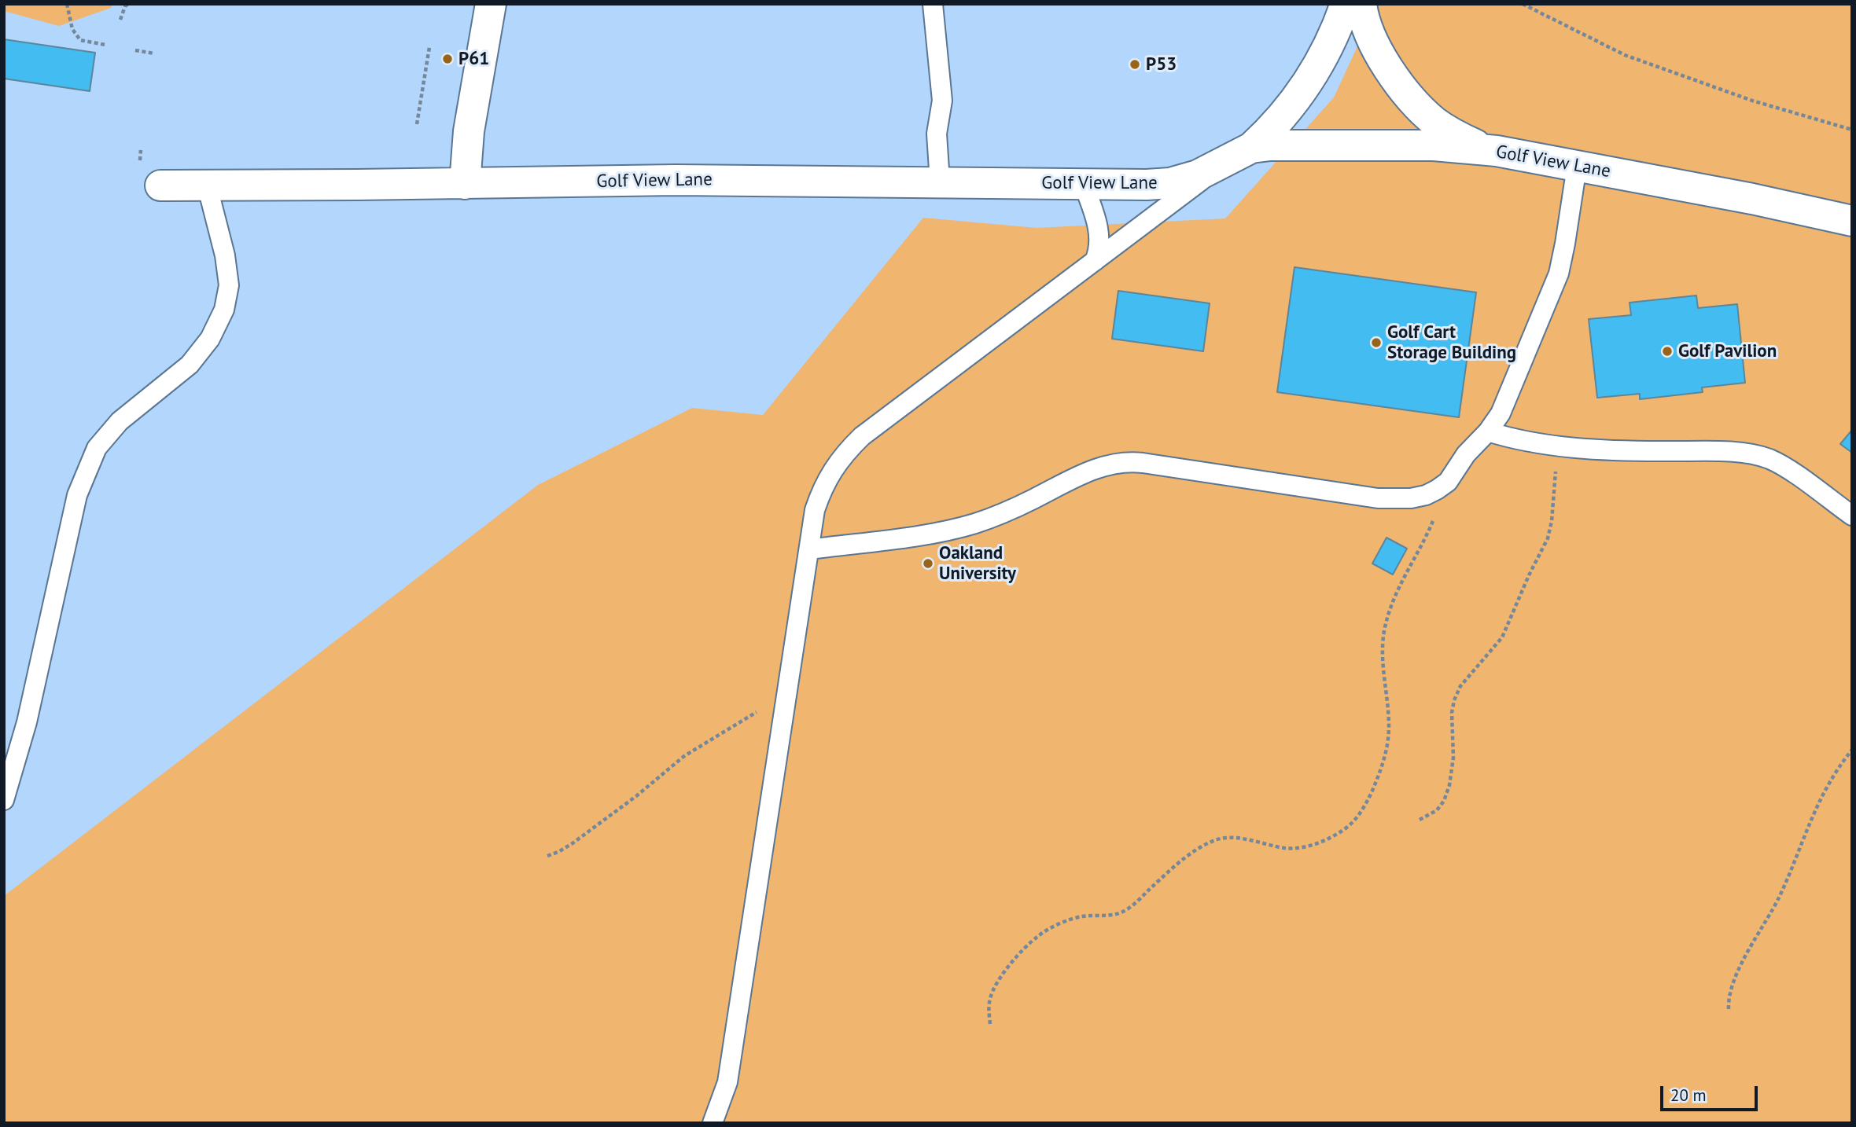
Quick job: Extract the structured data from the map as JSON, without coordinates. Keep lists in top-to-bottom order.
{
  "streets": {
    "street": ["Golf View Lane"]
  },
  "places": [
    "P61",
    "P53",
    "Golf Cart Storage Building",
    "Golf Pavilion",
    "Oakland University"
  ],
  "scale_bar": "20 m"
}
